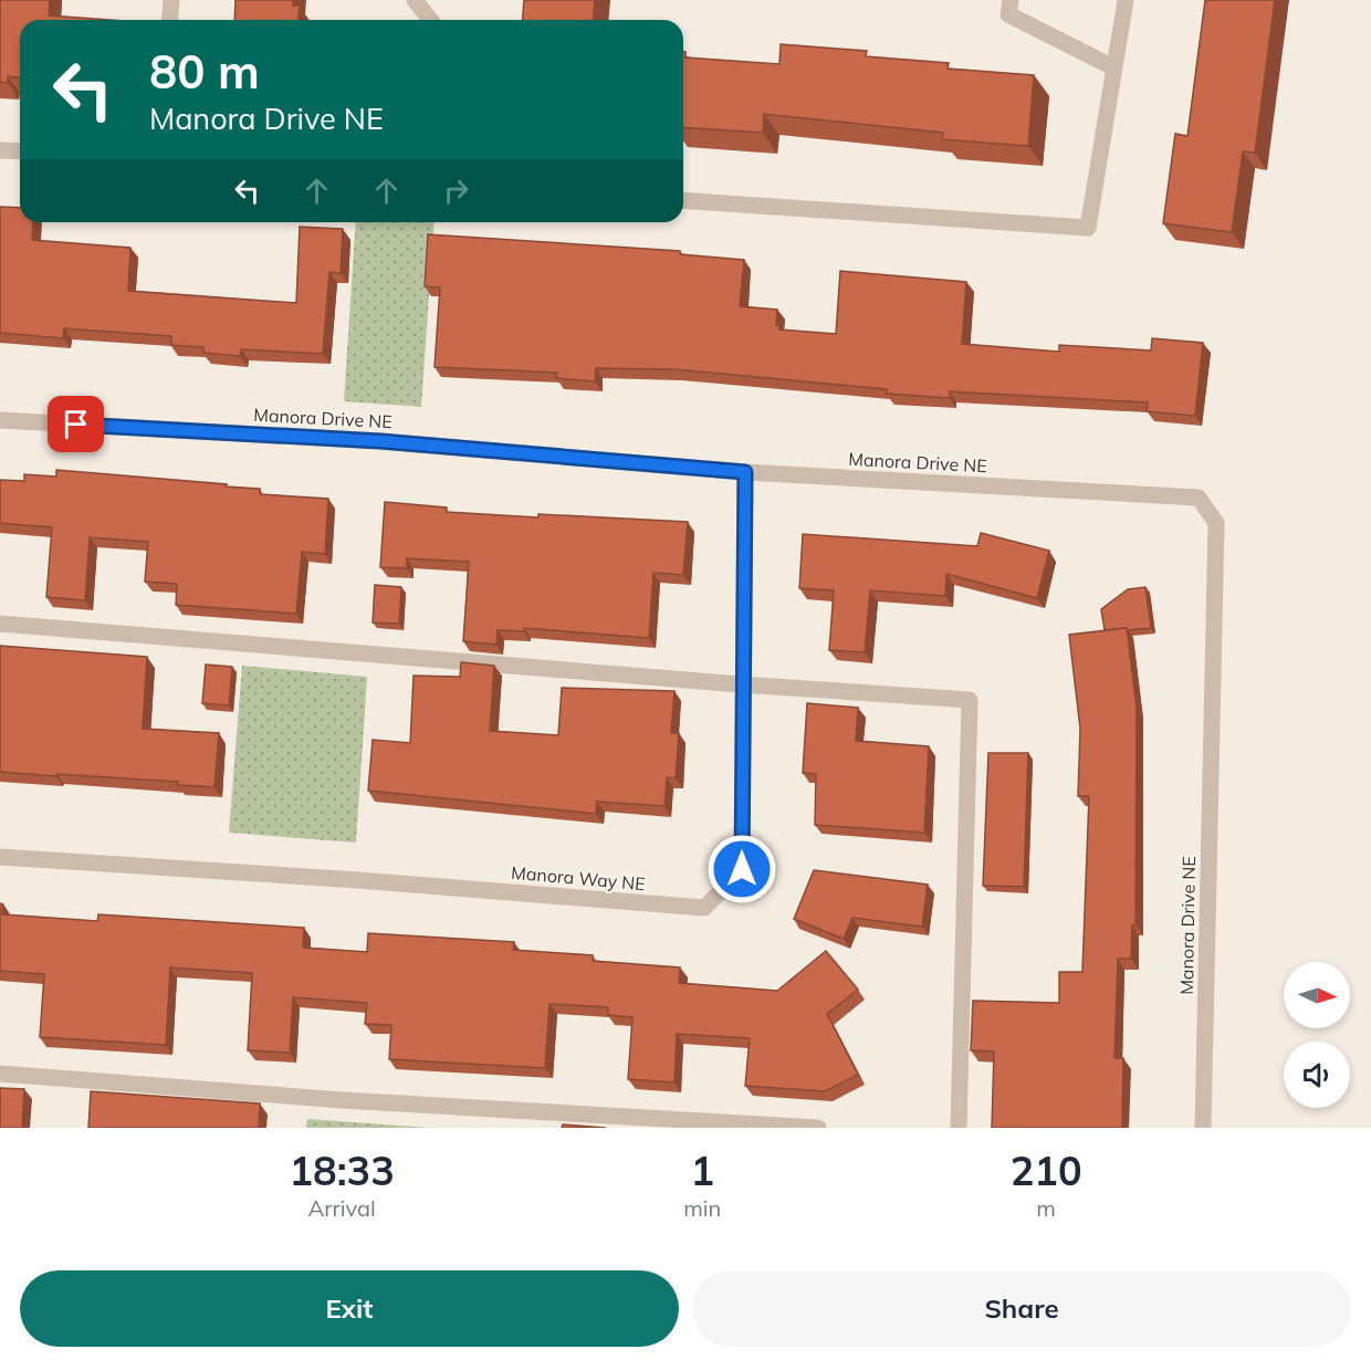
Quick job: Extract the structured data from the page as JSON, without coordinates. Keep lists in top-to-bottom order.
{
  "streets": {
    "street": ["Manora Drive NE", "Manora Way NE"]
  },
  "crossings": [
    ["Manora Drive NE", "Manora Way NE"]
  ],
  "north": "right",
  "page": {
    "turn": ["80 m", "Manora Drive NE"],
    "eta": [
      "18:33",
      "Arrival",
      "1",
      "min",
      "210",
      "m"
    ],
    "buttons": ["Exit", "Share"]
  }
}
